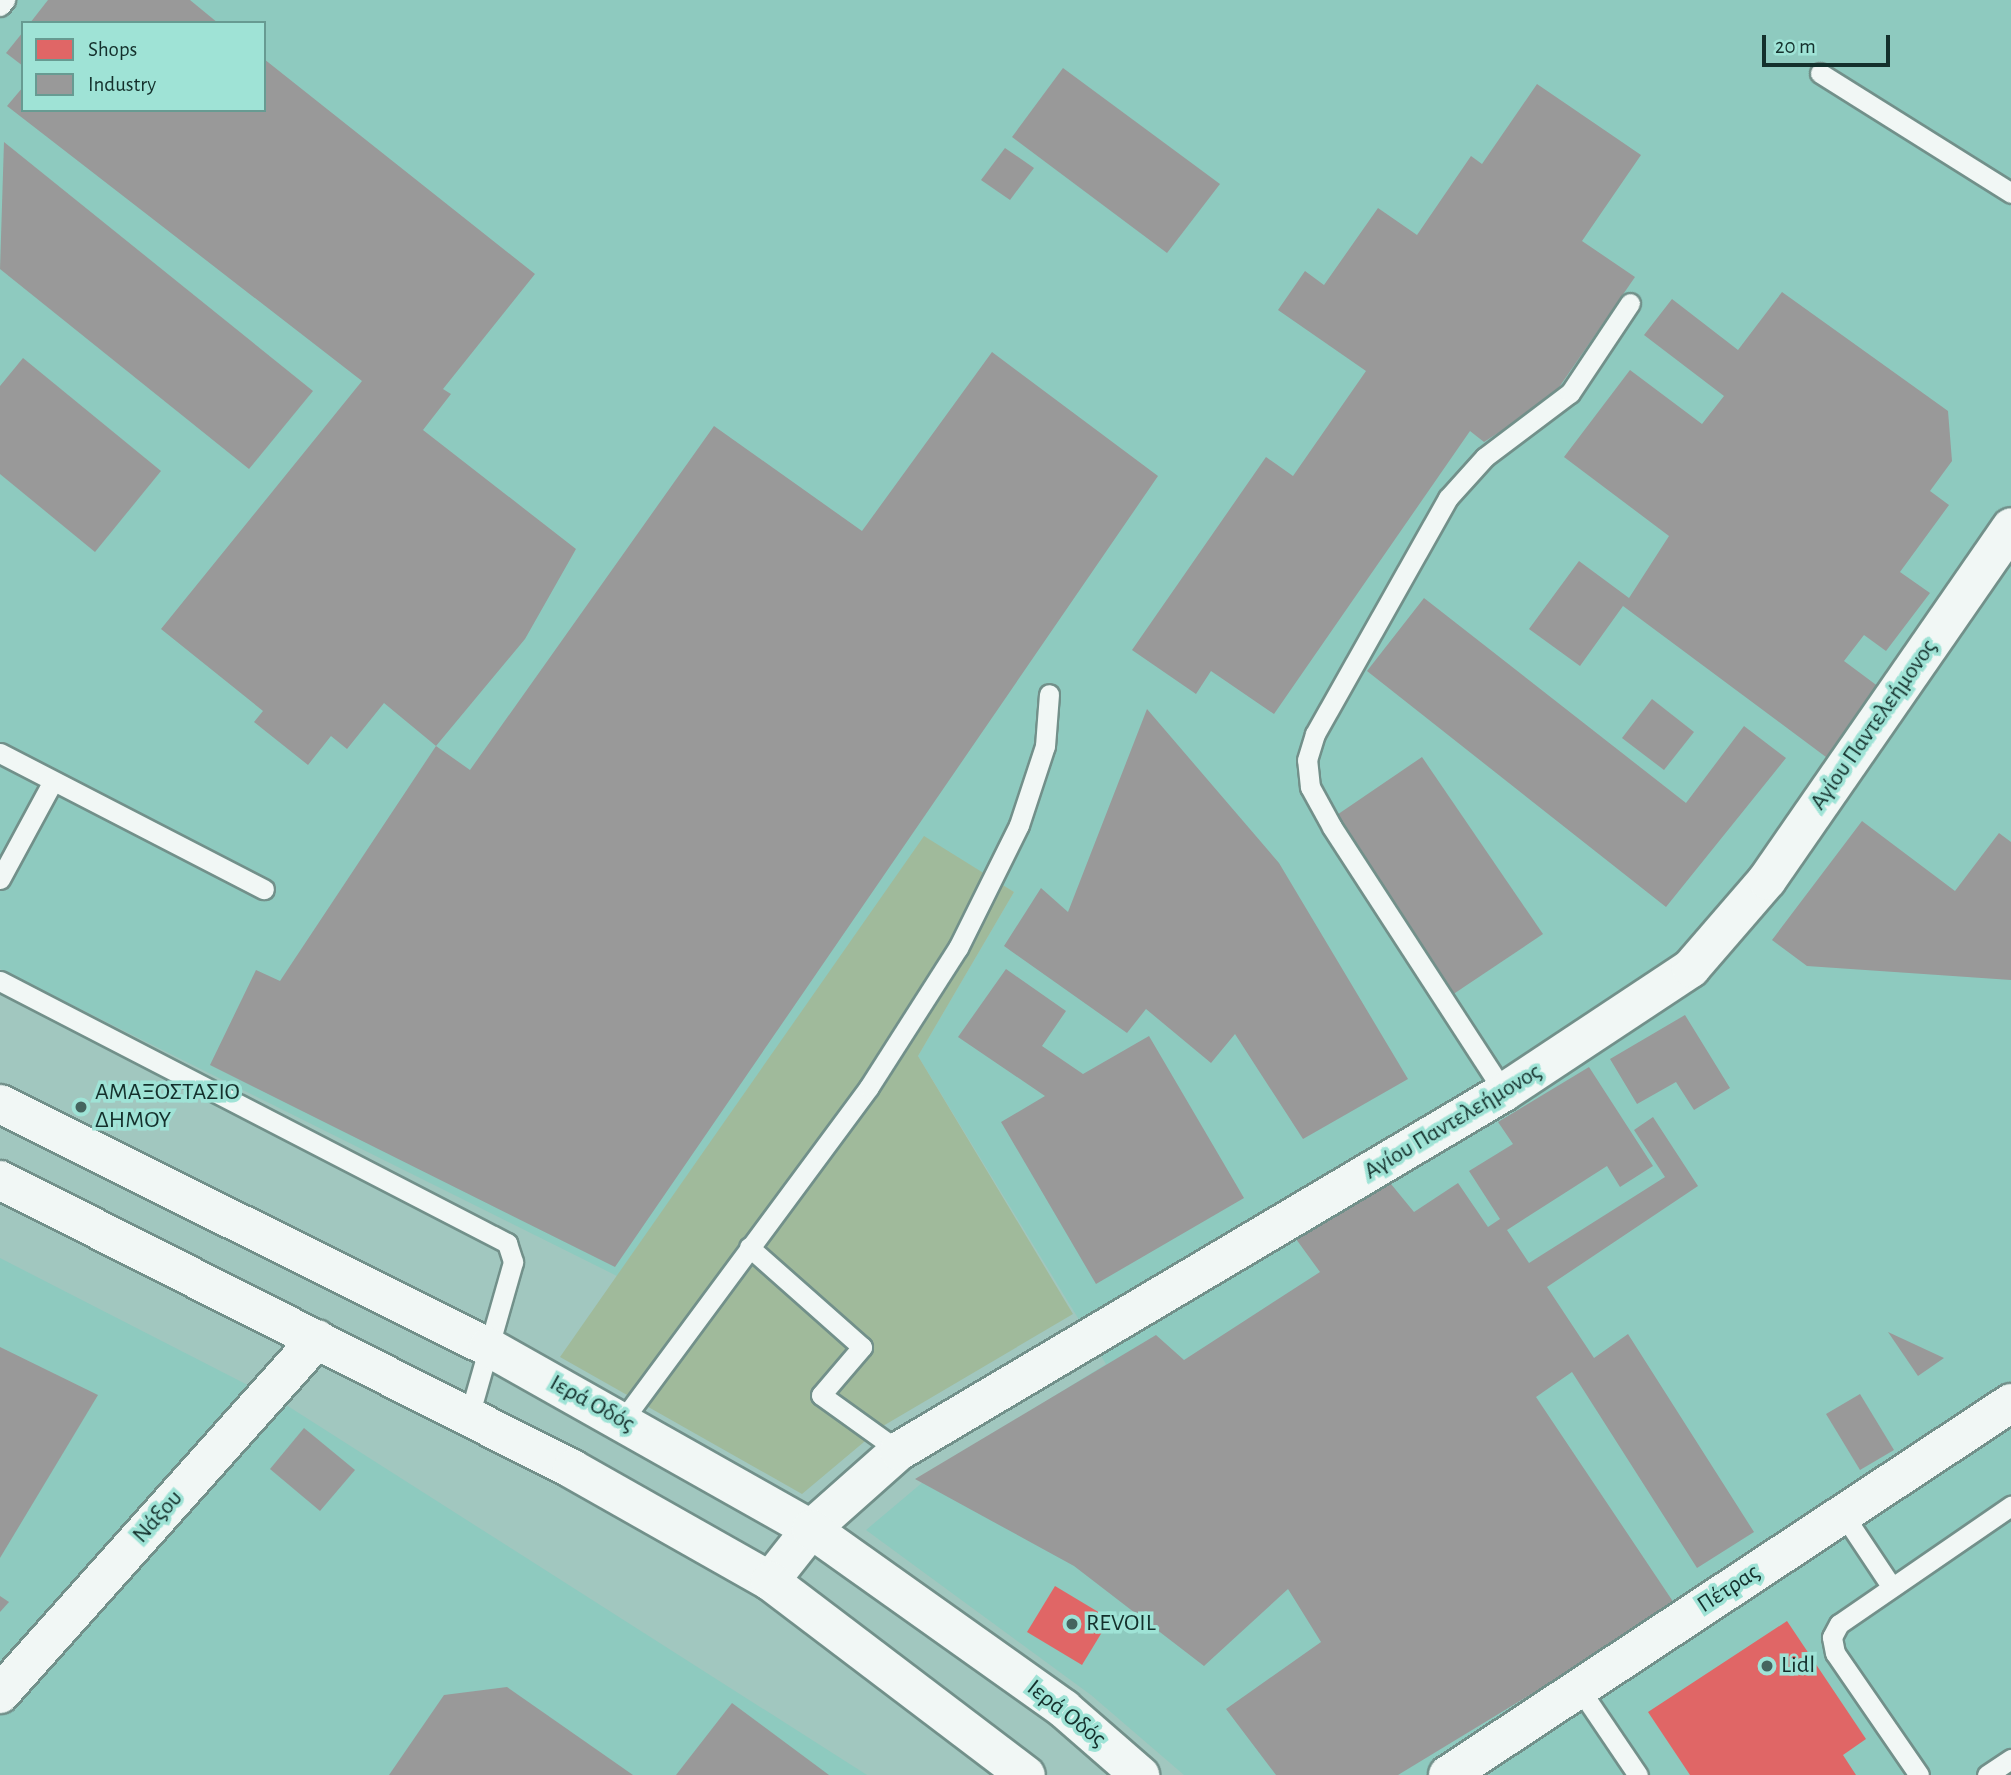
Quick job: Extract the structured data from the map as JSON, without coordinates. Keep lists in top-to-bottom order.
{
  "streets": {
    "street": [
      "Αγίου Παντελεήμονος",
      "Ιερά Οδός",
      "Νάξου",
      "Πέτρας"
    ]
  },
  "crossings": [
    ["Αγίου Παντελεήμονος", "Ιερά Οδός"]
  ],
  "places": ["ΑΜΑΞΟΣΤΑΣΙΟ ΔΗΜΟΥ", "REVOIL", "Lidl"],
  "legend": ["Shops", "Industry"],
  "scale_bar": "20 m"
}
